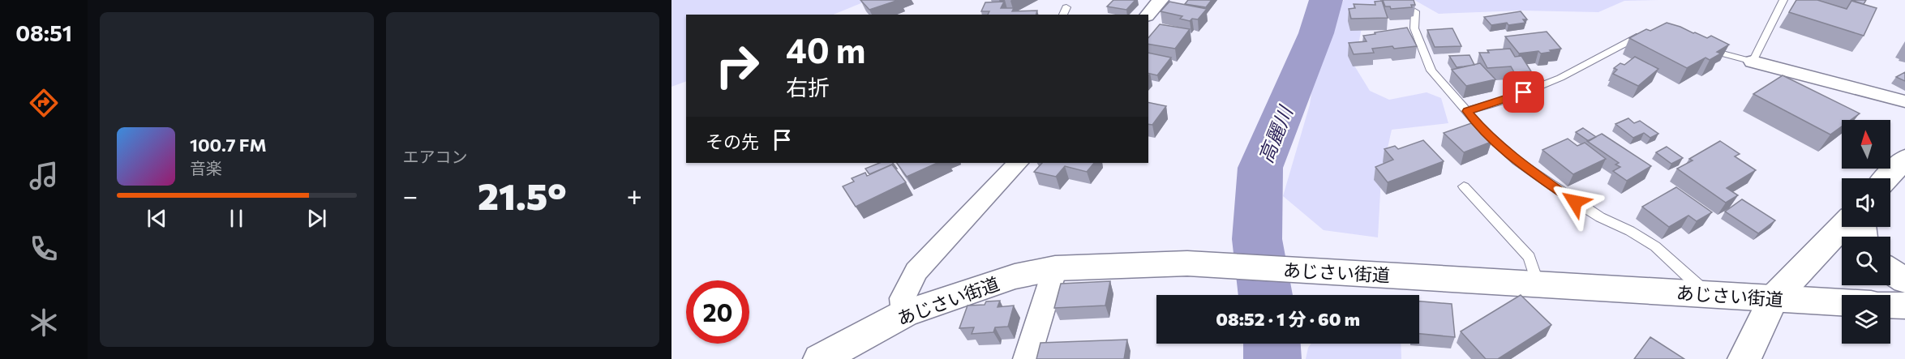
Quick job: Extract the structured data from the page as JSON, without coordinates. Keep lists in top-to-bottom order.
{
  "streets": {
    "main road": ["あじさい街道"]
  },
  "water": ["高麗川"],
  "north": "top",
  "page": {
    "tabs": "08:51",
    "tile": "エアコン",
    "turn": ["40 m", "右折"],
    "then": "その先",
    "song": ["100.7 FM", "音楽"],
    "heat": ["−", "21.5°", "+"],
    "limit": "20",
    "trip": "08:52 · 1 分 · 60 m"
  }
}
